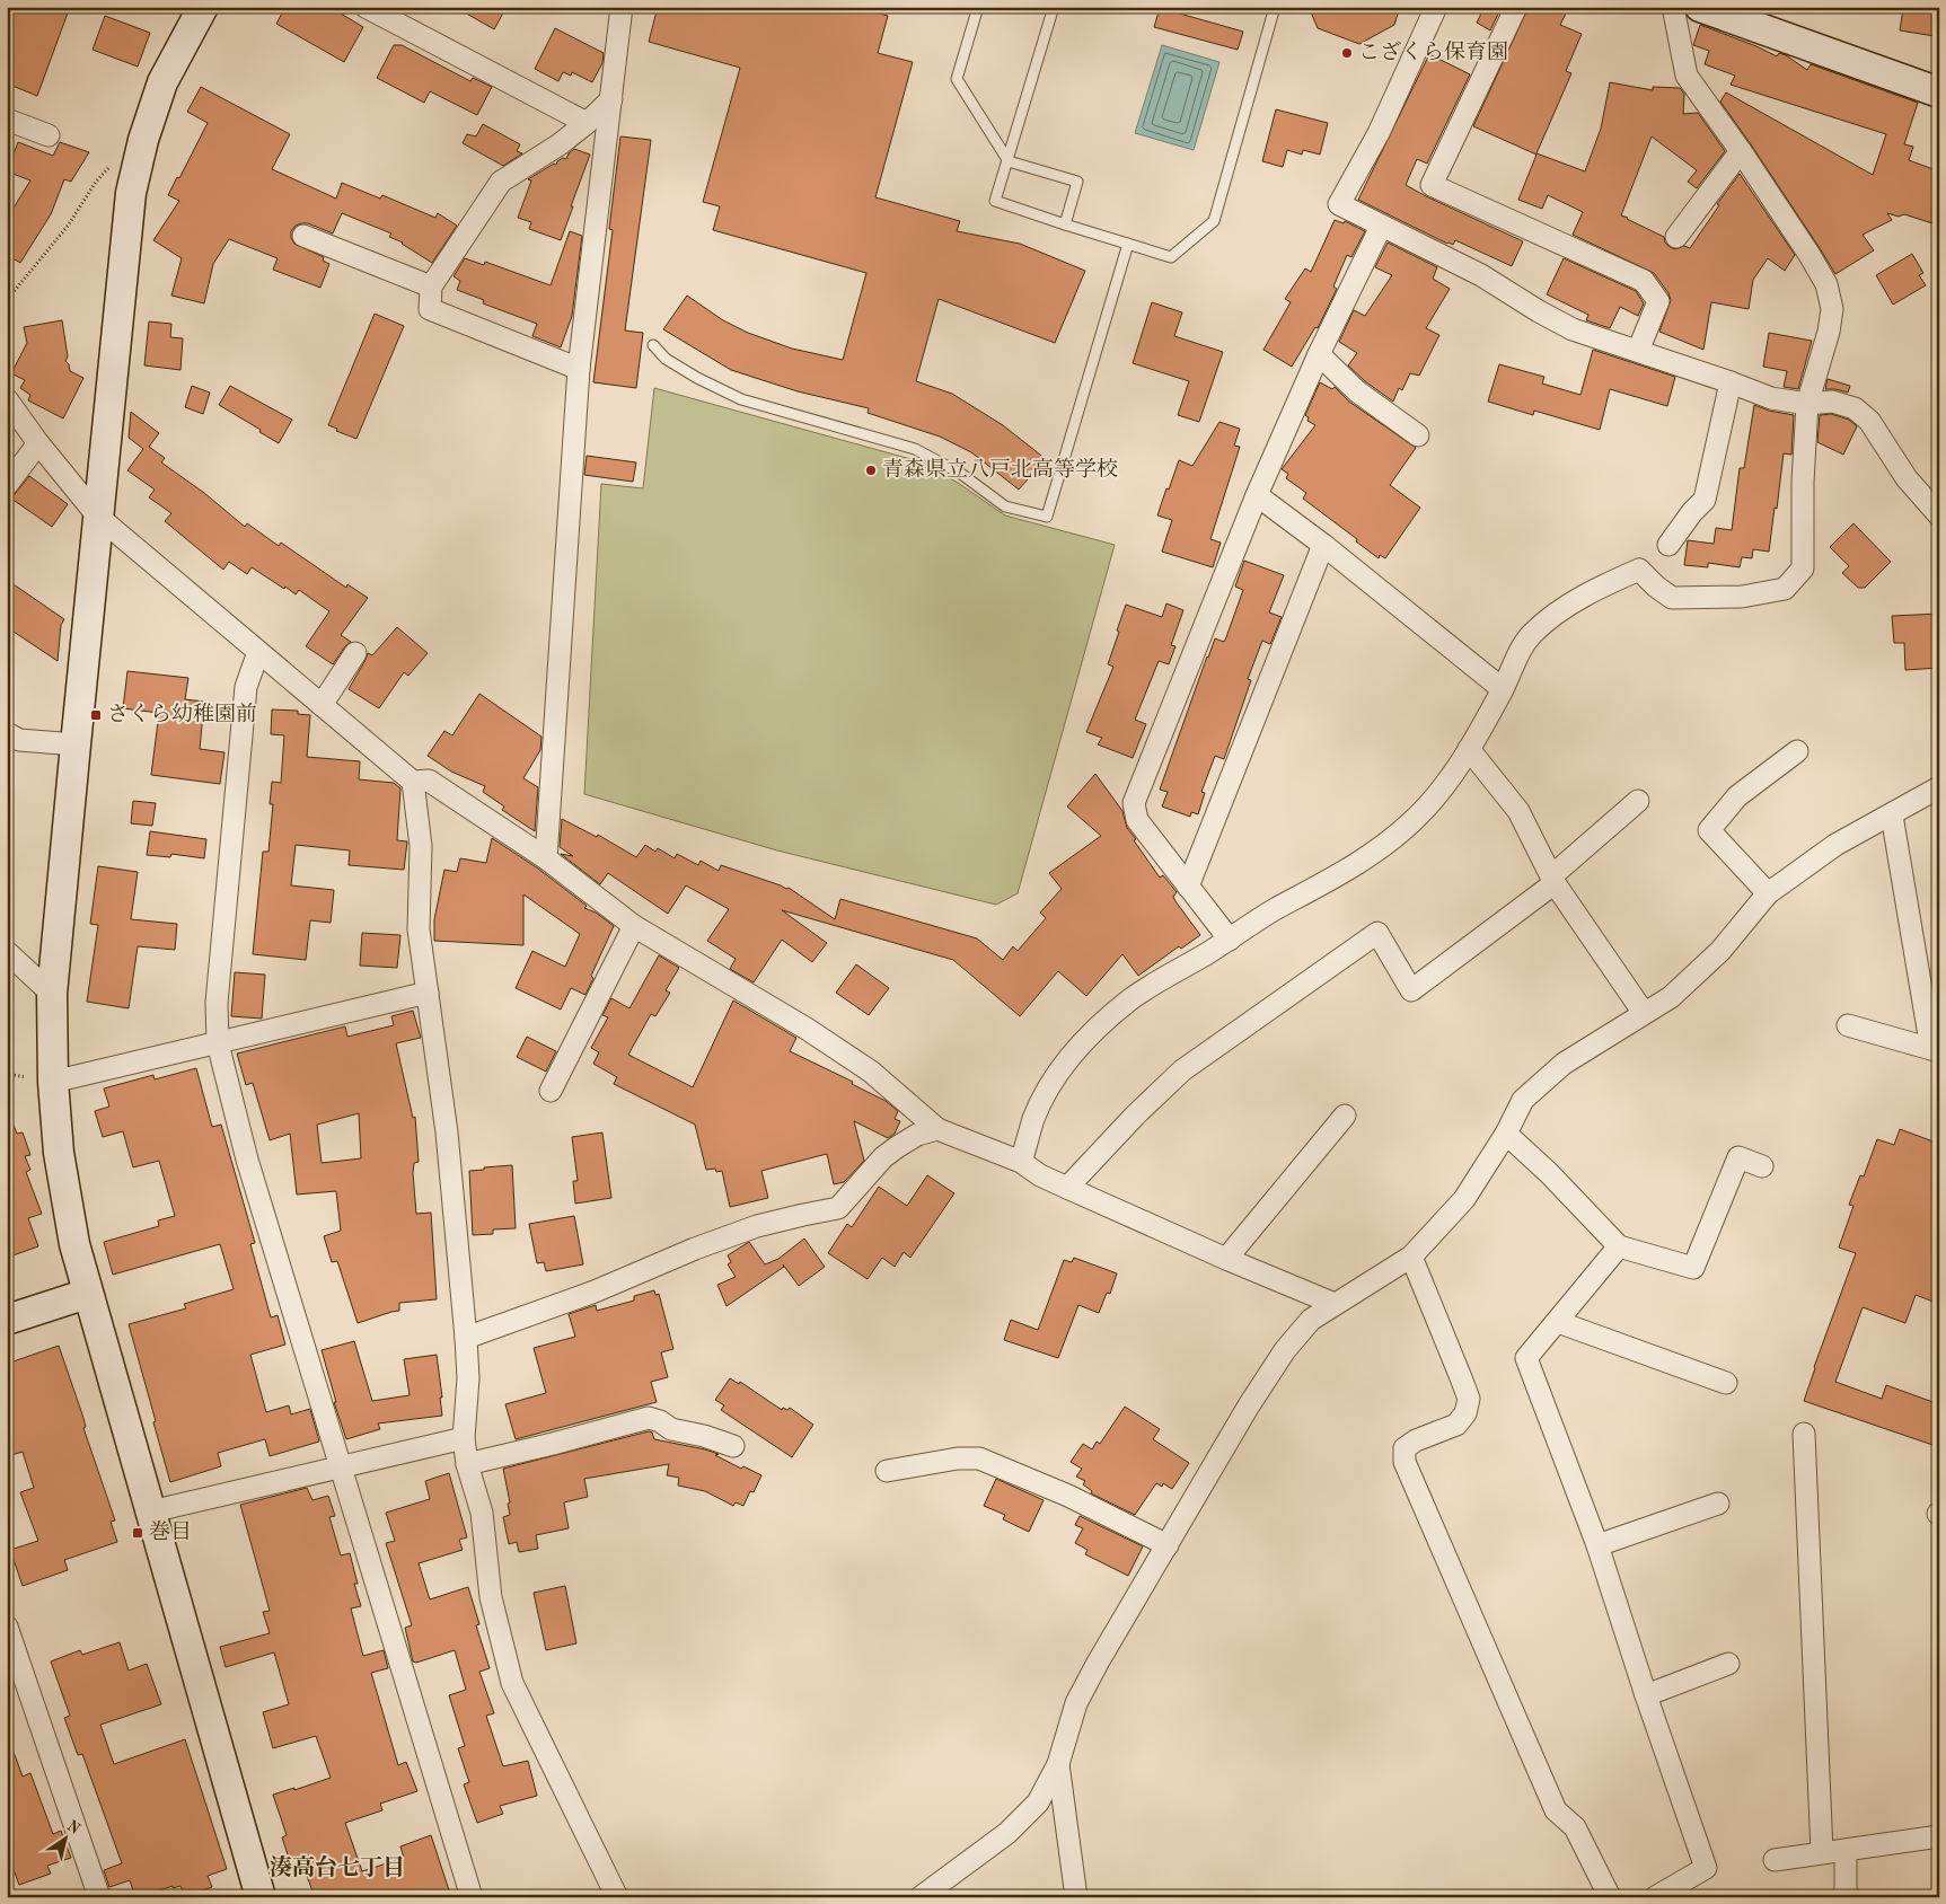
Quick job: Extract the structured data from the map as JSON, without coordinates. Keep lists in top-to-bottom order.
{
  "districts": ["湊高台七丁目"],
  "places": {
    "other": ["こざくら保育園", "青森県立八戸北高等学校"],
    "transit": ["さくら幼稚園前", "巻目"]
  },
  "north": "top right"
}
